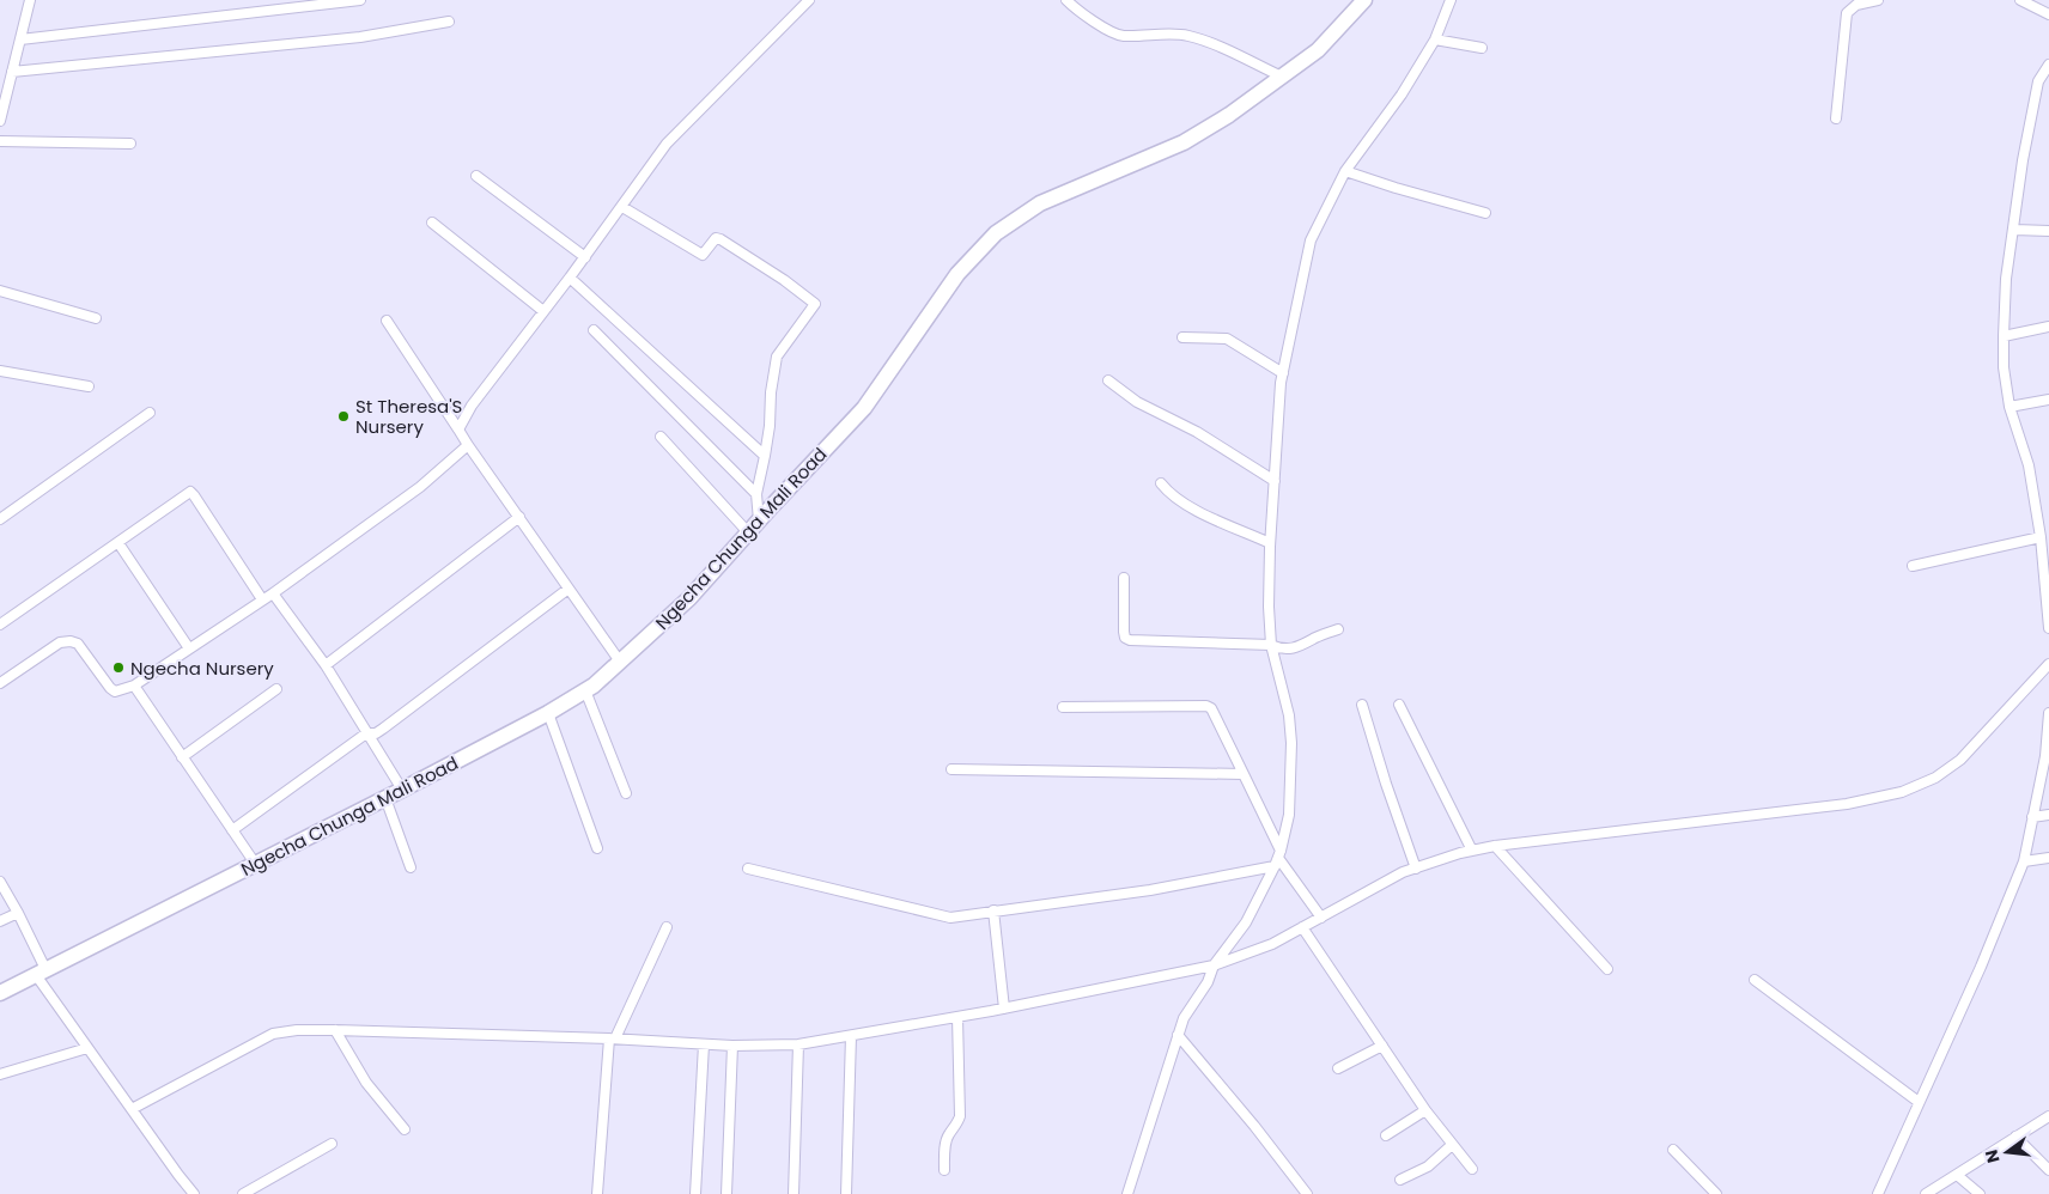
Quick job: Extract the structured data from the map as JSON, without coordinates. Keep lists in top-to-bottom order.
{
  "streets": {
    "main road": ["Ngecha Chunga Mali Road"]
  },
  "places": ["St Theresa'S Nursery", "Ngecha Nursery"],
  "north": "left"
}
